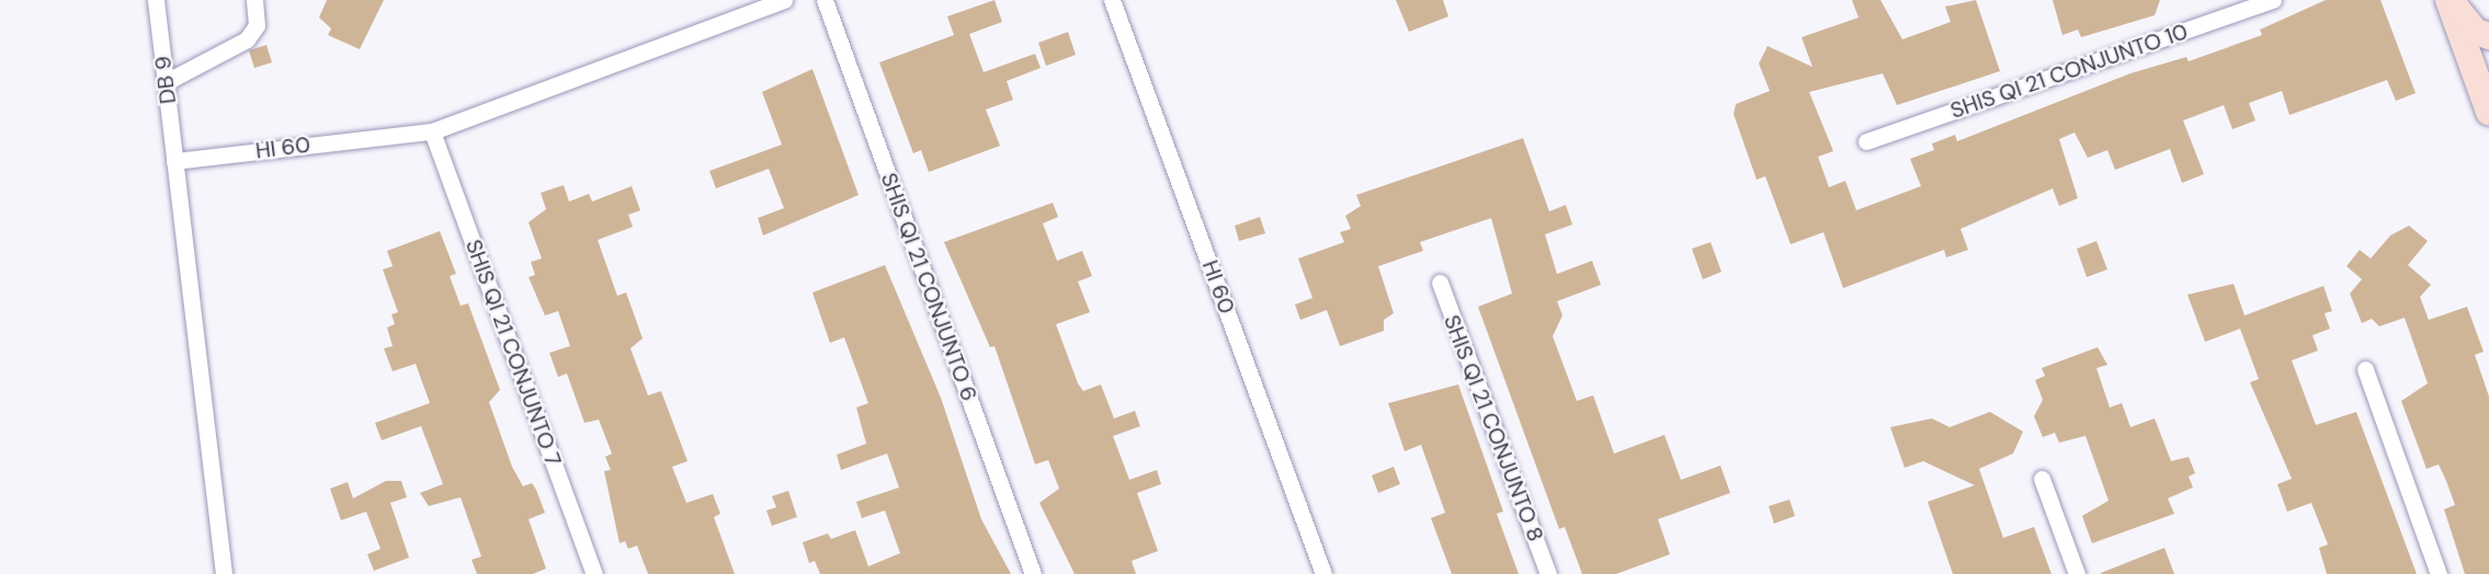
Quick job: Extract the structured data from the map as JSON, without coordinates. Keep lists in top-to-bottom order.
{
  "streets": {
    "street": [
      "SHIS QI 21 CONJUNTO 10",
      "DB 9",
      "HI 60",
      "SHIS QI 21 CONJUNTO 6",
      "SHIS QI 21 CONJUNTO 7",
      "SHIS QI 21 CONJUNTO 8"
    ]
  },
  "crossings": [
    ["DB 9", "HI 60"],
    ["HI 60", "SHIS QI 21 CONJUNTO 7"]
  ]
}
